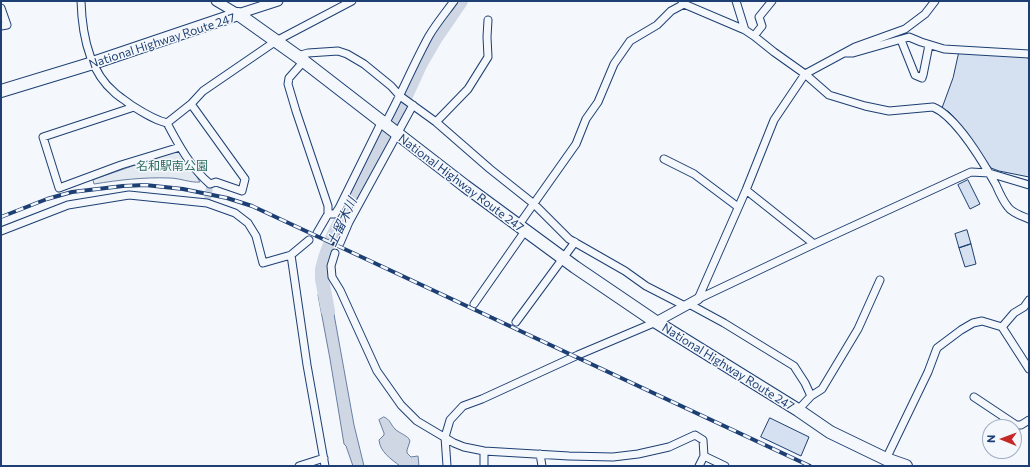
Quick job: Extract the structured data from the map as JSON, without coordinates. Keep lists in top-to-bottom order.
{
  "streets": {
    "highway": ["National Highway Route 247"]
  },
  "water": ["土留木川"],
  "parks": ["名和駅南公園"],
  "north": "left"
}
